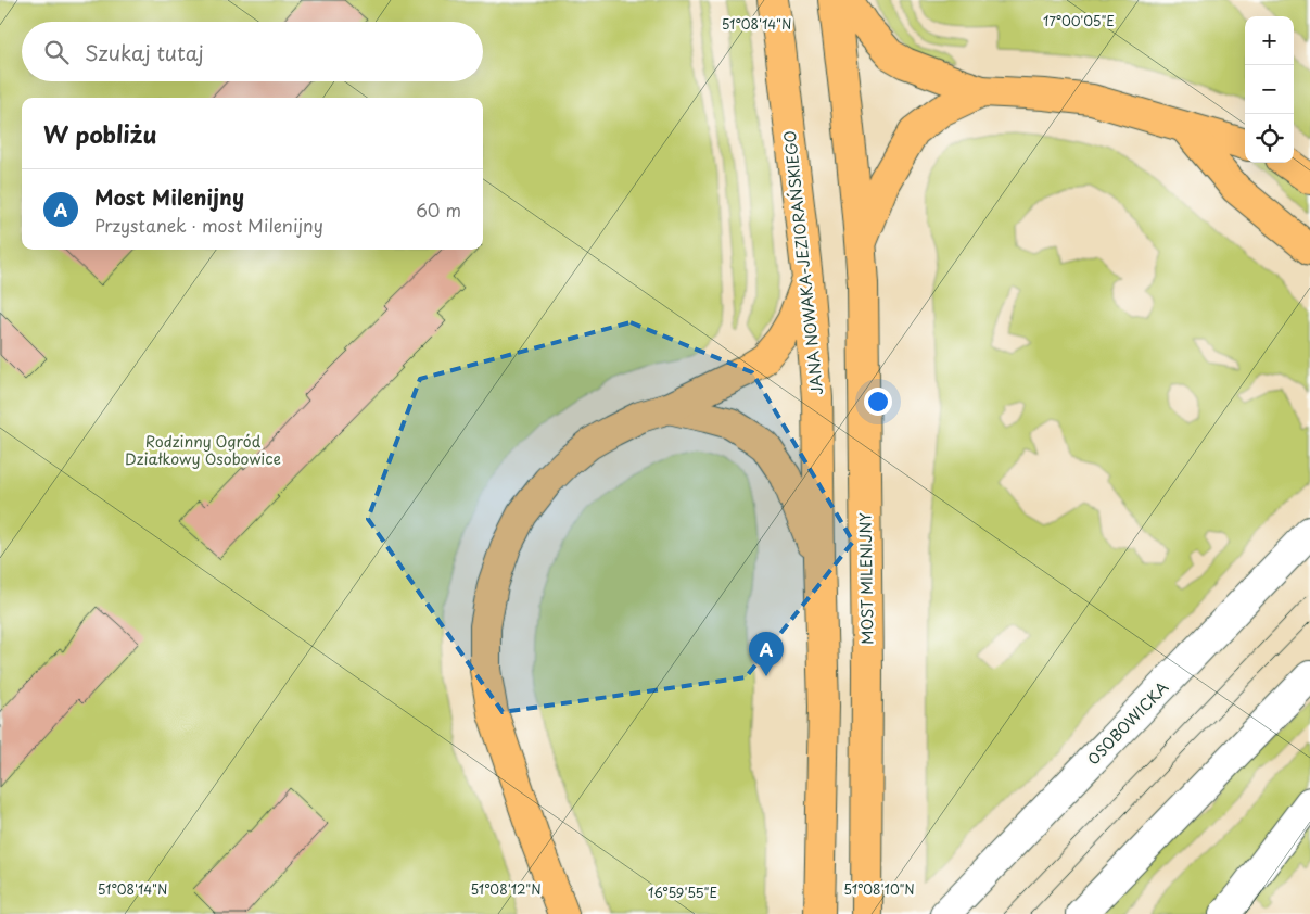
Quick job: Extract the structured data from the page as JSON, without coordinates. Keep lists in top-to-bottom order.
{
  "streets": {
    "main road": ["JANA NOWAKA-JEZIORAŃSKIEGO", "MOST MILENIJNY"],
    "street": ["OSOBOWICKA"]
  },
  "parks": ["Rodzinny Ogród Działkowy Osobowice"],
  "page": {
    "map_buttons": ["+", "−"],
    "search": "Szukaj tutaj",
    "heading": "W pobliżu",
    "list": [
      {
        "mark": "A",
        "name": "Most Milenijny",
        "note": "Przystanek · most Milenijny",
        "value": "60 m"
      }
    ],
    "pins": "A"
  },
  "coordinates": [
    "17°00'05\"E",
    "51°08'14\"N",
    "51°08'12\"N",
    "51°08'10\"N",
    "16°59'55\"E"
  ]
}
